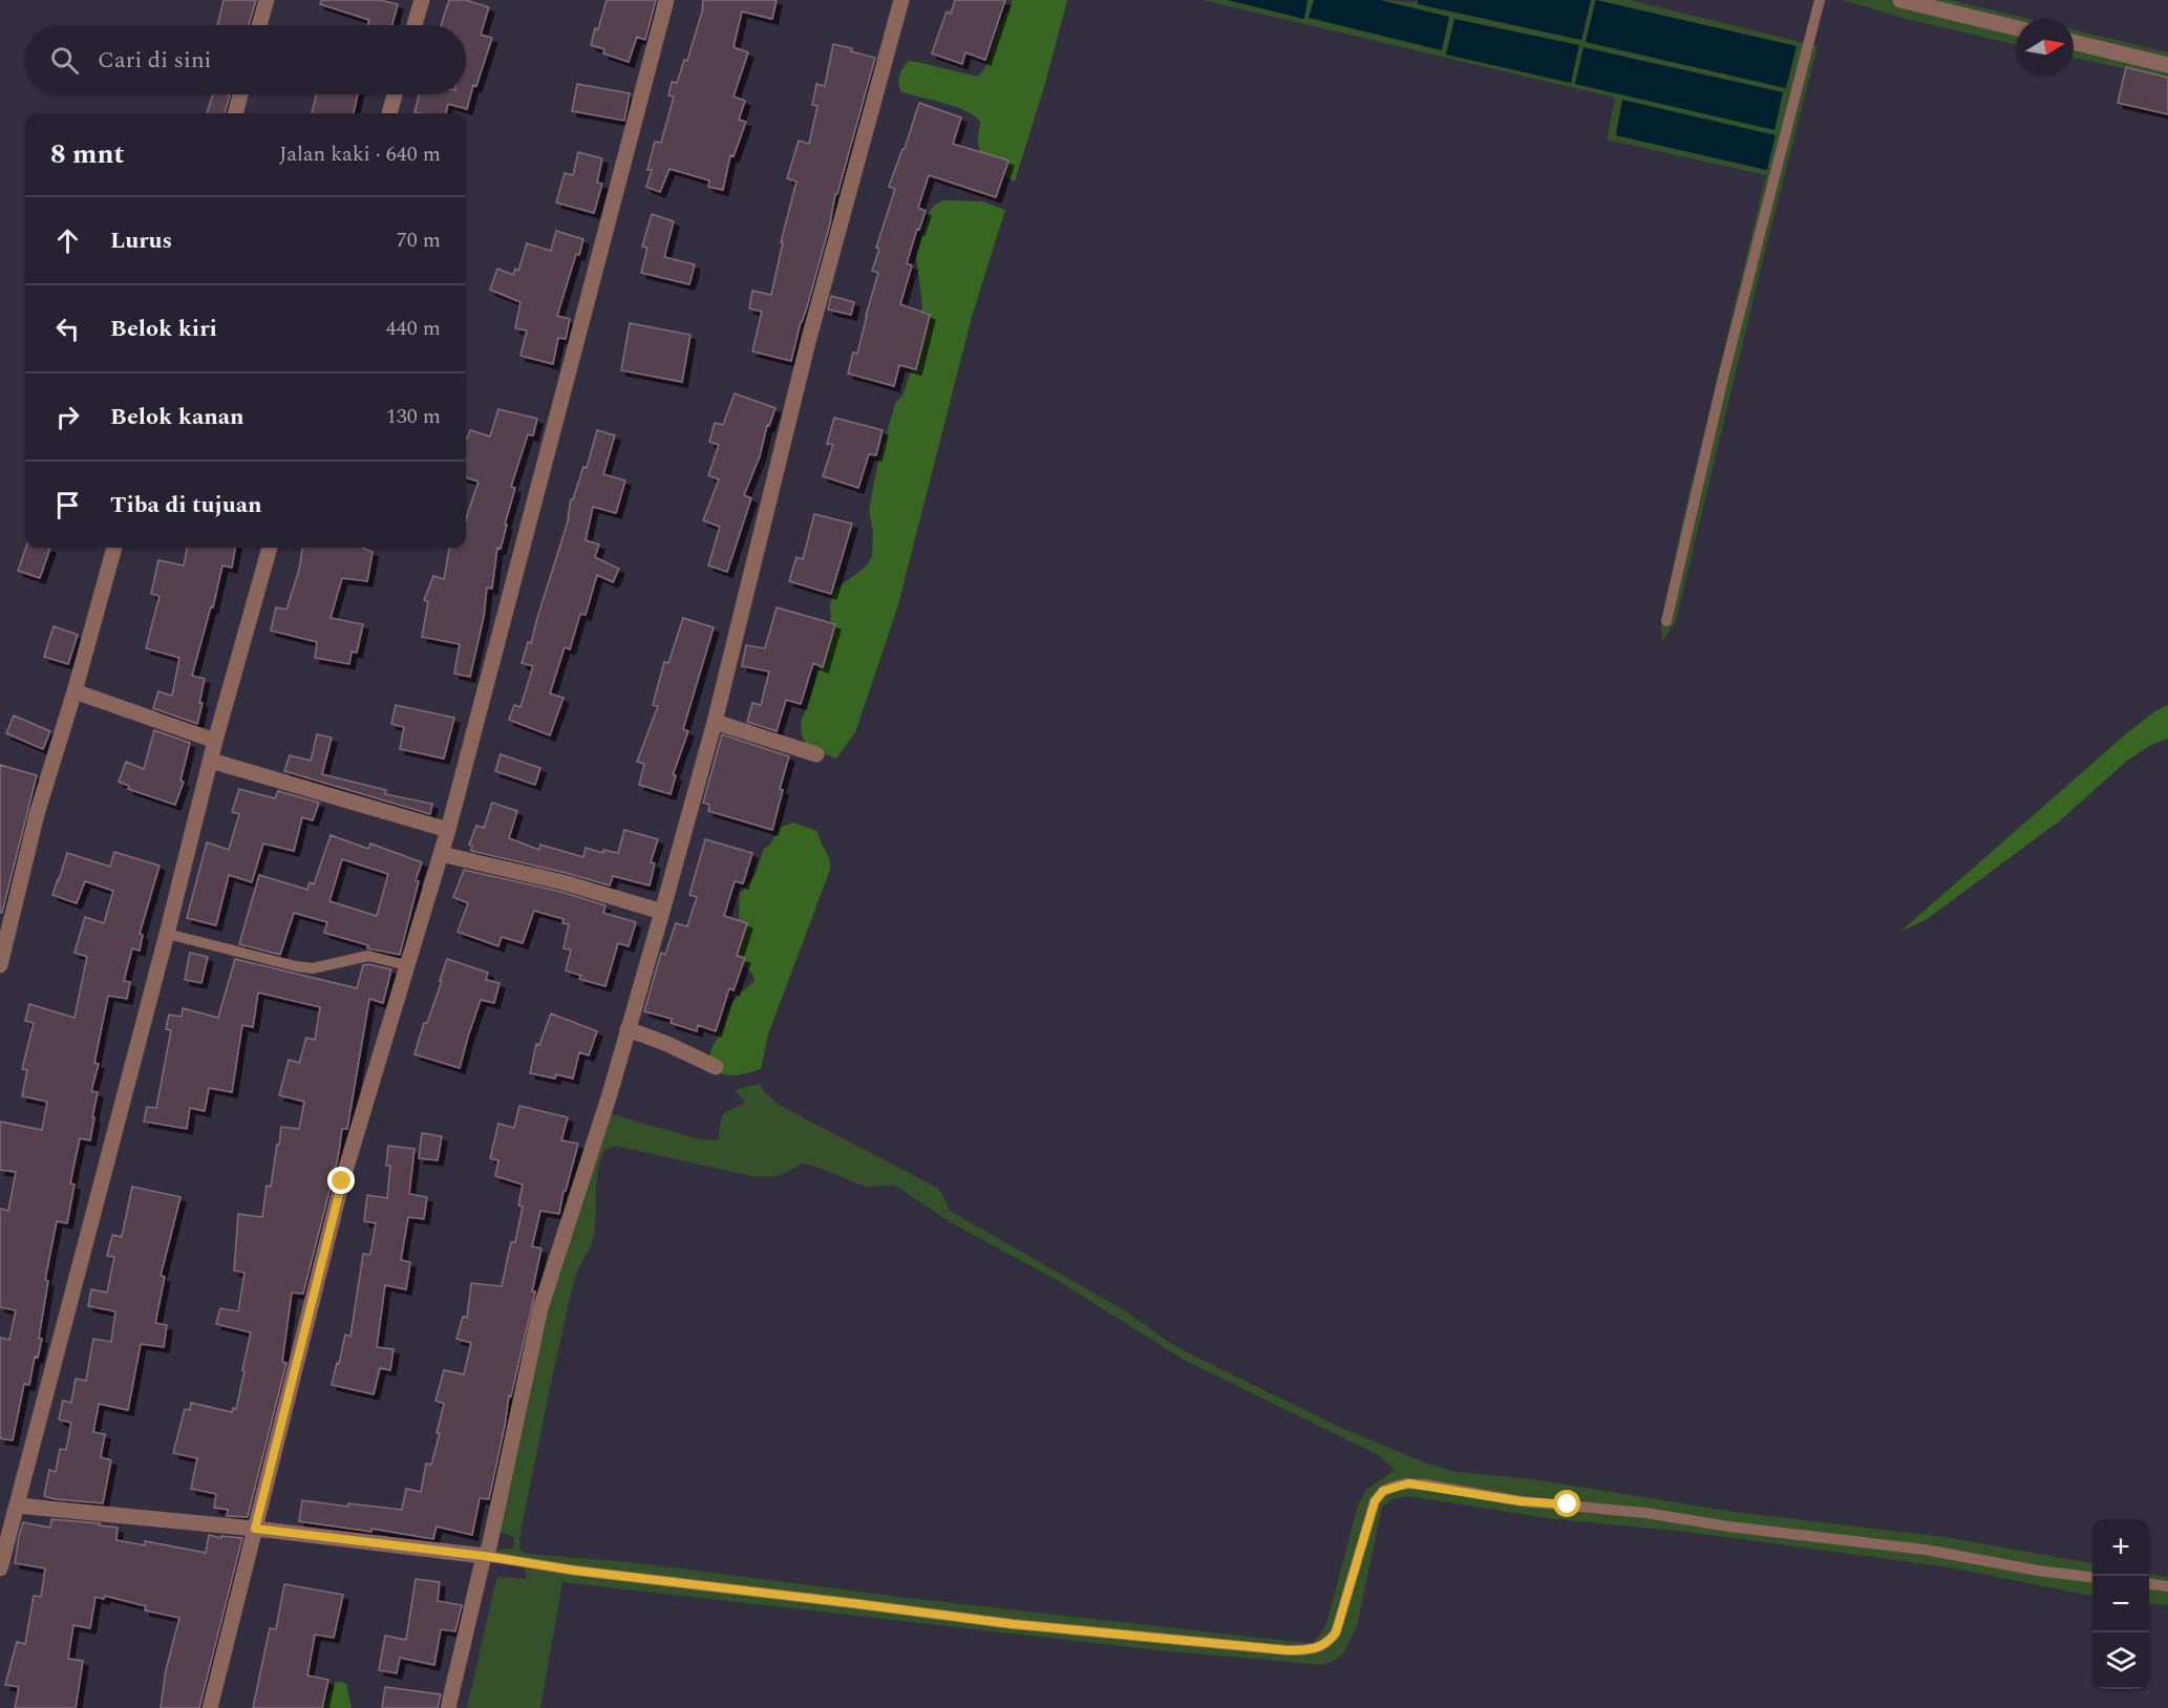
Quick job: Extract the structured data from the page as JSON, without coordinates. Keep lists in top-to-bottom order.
{
  "north": "right",
  "page": {
    "search": "Cari di sini",
    "heading": ["8 mnt", "Jalan kaki · 640 m"],
    "list": [
      ["Lurus", "70 m"],
      ["Belok kiri", "440 m"],
      ["Belok kanan", "130 m"],
      "Tiba di tujuan"
    ],
    "map_buttons": ["+", "−"]
  }
}
